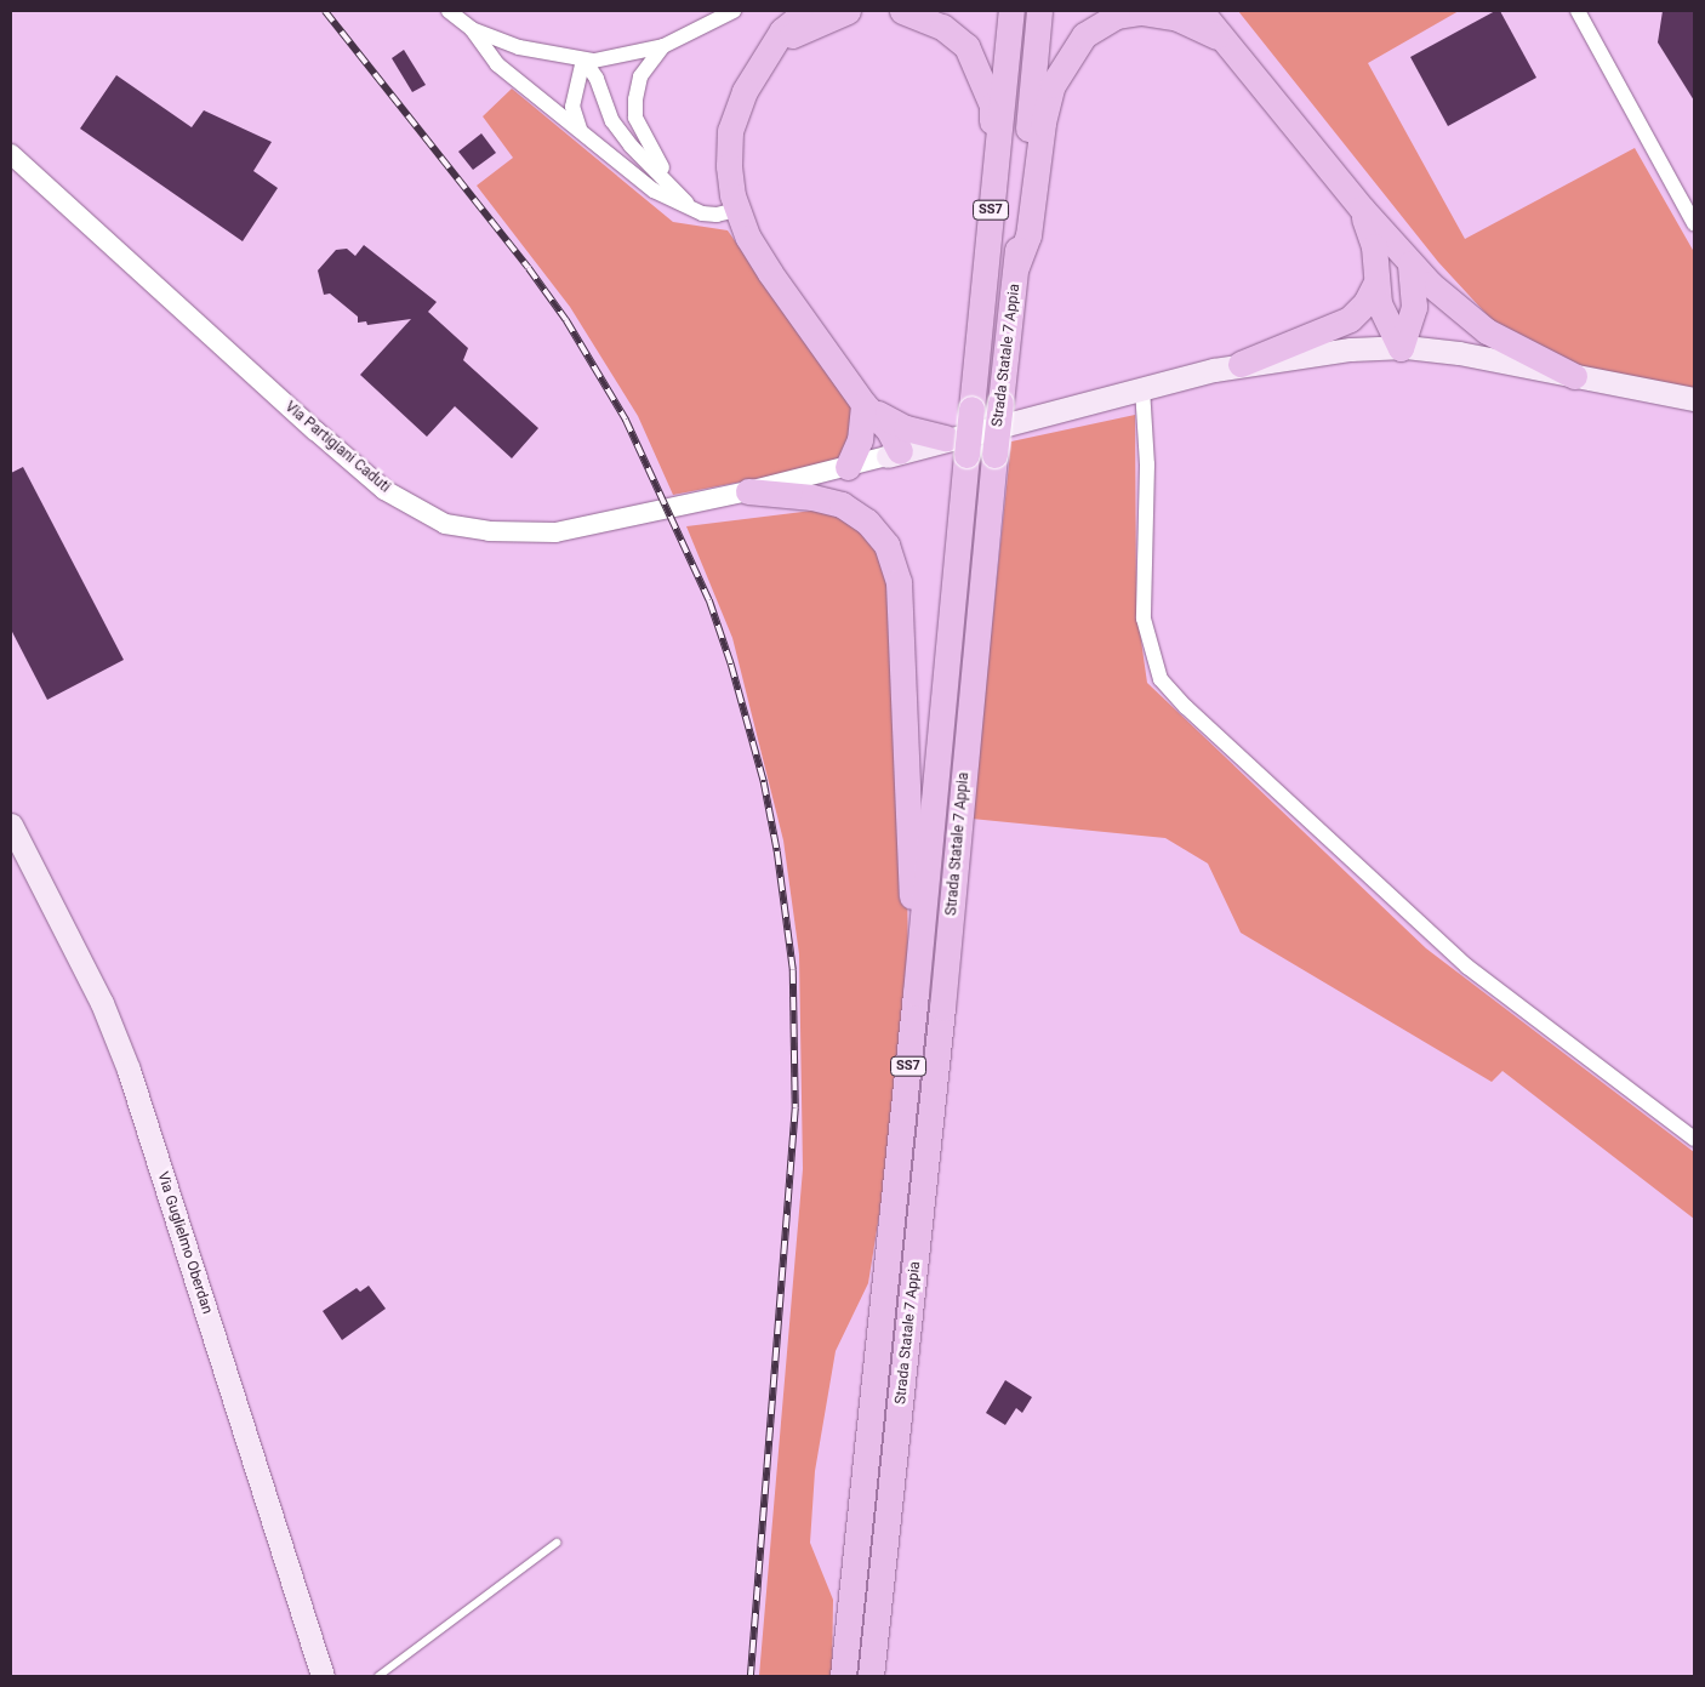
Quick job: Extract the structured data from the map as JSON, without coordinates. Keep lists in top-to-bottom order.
{
  "streets": {
    "highway": ["SS7", "Strada Statale 7 Appia"],
    "main road": ["Via Guglielmo Oberdan"],
    "street": ["Via Partigiani Caduti"]
  }
}
